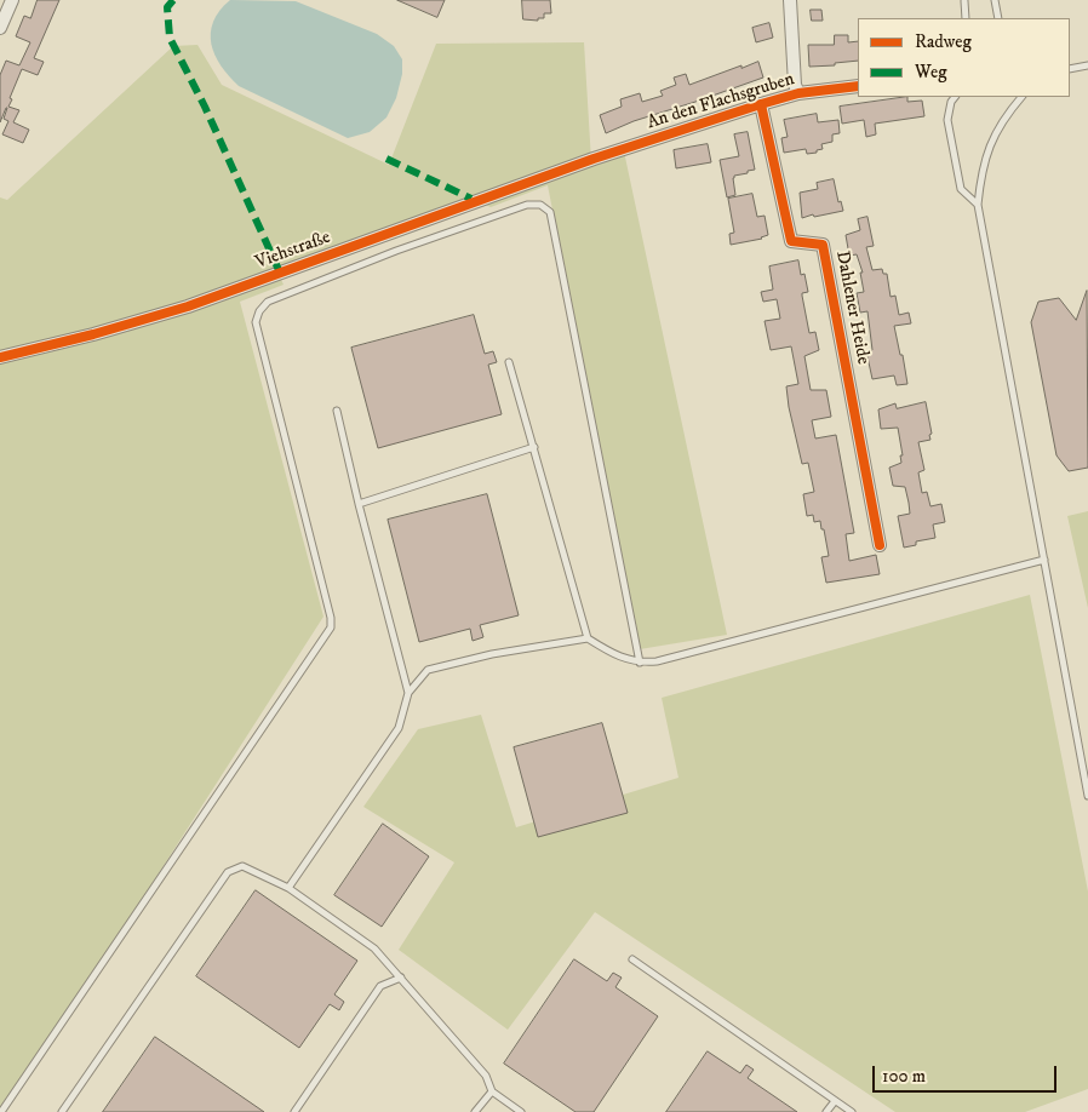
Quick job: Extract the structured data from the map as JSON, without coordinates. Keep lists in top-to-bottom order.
{
  "streets": {
    "street": ["An den Flachsgruben", "Viehstraße", "Dahlener Heide"]
  },
  "crossings": [
    ["An den Flachsgruben", "Viehstraße"],
    ["An den Flachsgruben", "Dahlener Heide"]
  ],
  "legend": ["Radweg", "Weg"],
  "scale_bar": "100 m"
}
